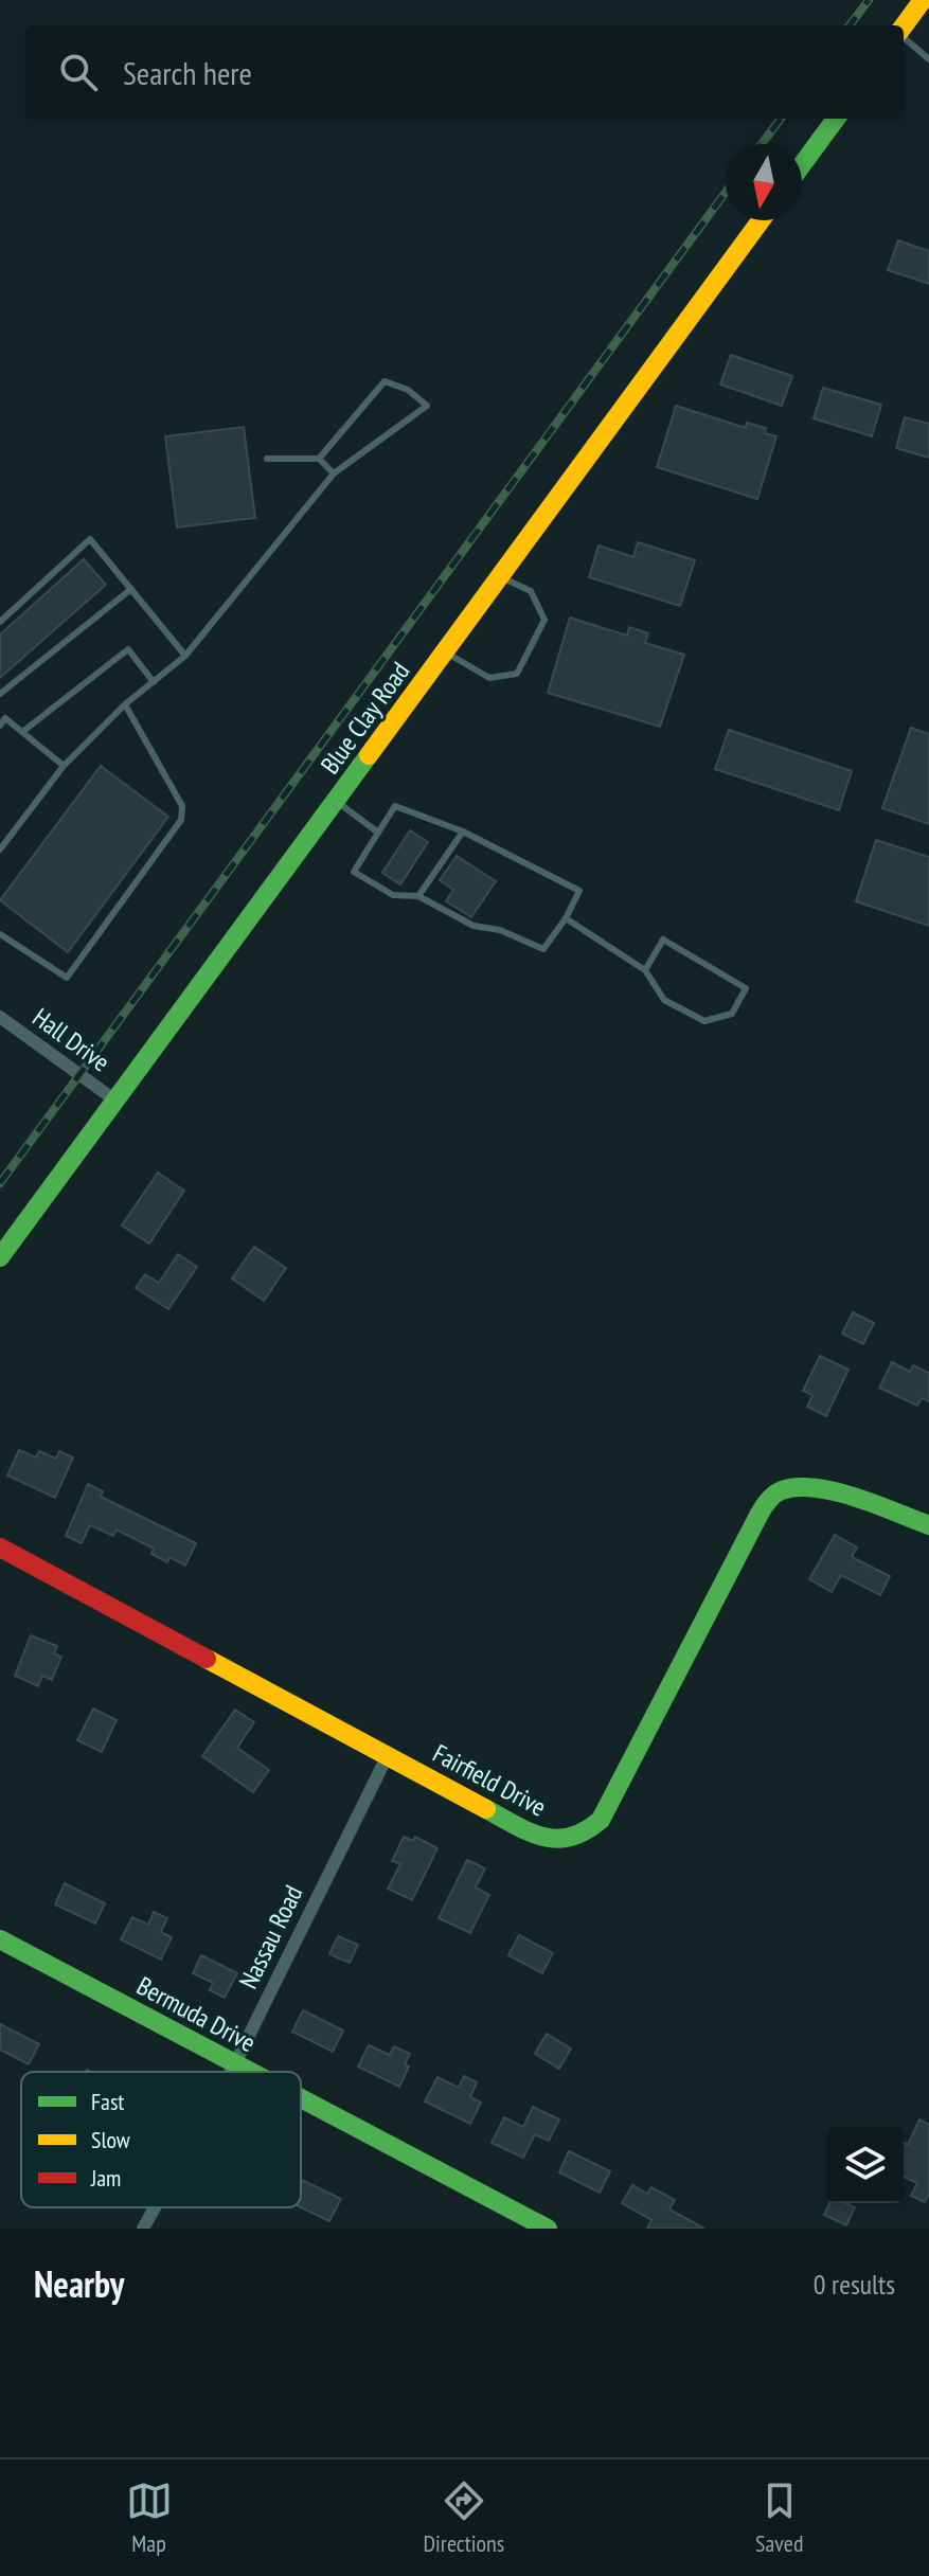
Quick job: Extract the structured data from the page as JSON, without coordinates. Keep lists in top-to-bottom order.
{
  "streets": {
    "street": [
      "Blue Clay Road",
      "Hall Drive",
      "Fairfield Drive",
      "Nassau Road",
      "Bermuda Drive"
    ]
  },
  "crossings": [
    ["Blue Clay Road", "Hall Drive"],
    ["Fairfield Drive", "Nassau Road"],
    ["Nassau Road", "Bermuda Drive"]
  ],
  "legend": ["Fast", "Slow", "Jam"],
  "north": "bottom",
  "page": {
    "search": "Search here",
    "heading": ["Nearby", "0 results"],
    "nav": ["Map", "Directions", "Saved"]
  }
}
